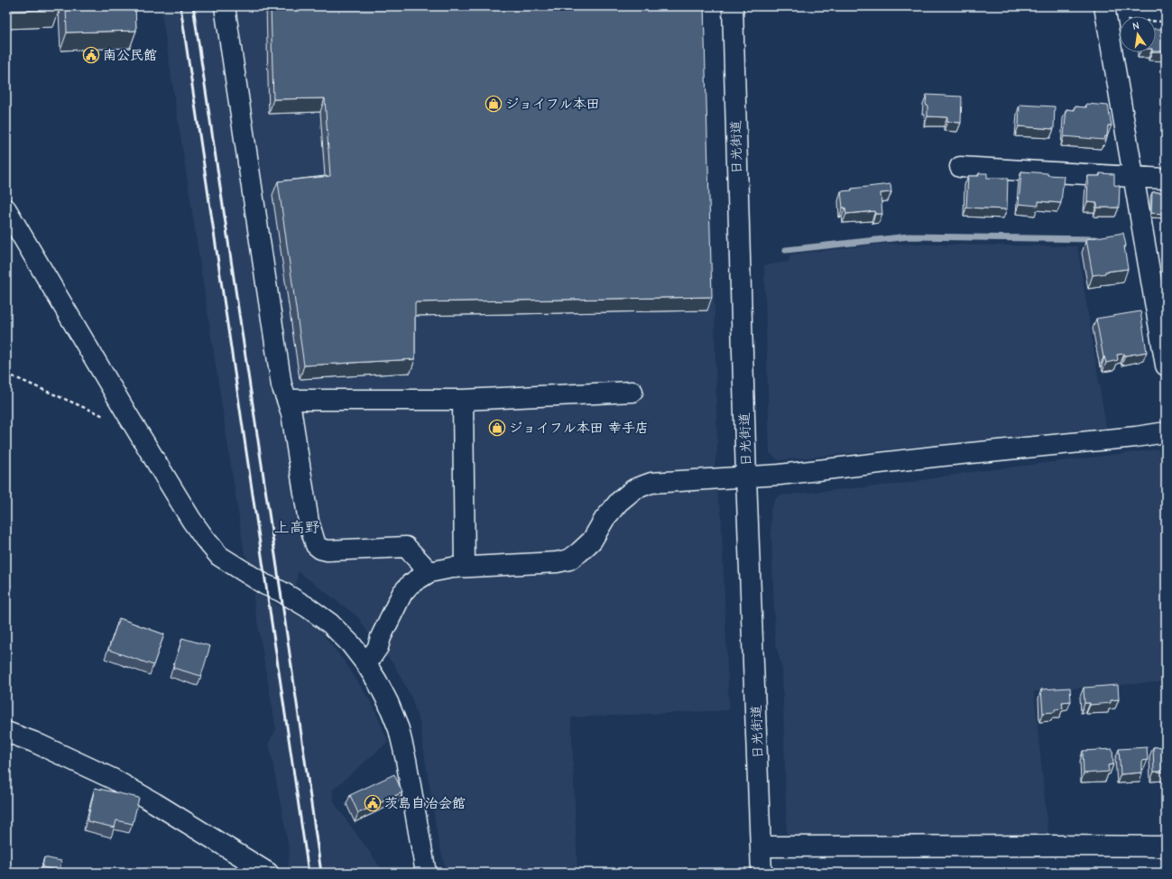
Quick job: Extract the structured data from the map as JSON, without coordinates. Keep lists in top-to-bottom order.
{
  "streets": {
    "main road": ["日光街道"]
  },
  "districts": ["上高野"],
  "places": {
    "public building": ["南公民館", "茨島自治会館"],
    "shop": ["ジョイフル本田", "ジョイフル本田 幸手店"]
  },
  "north": "top"
}
